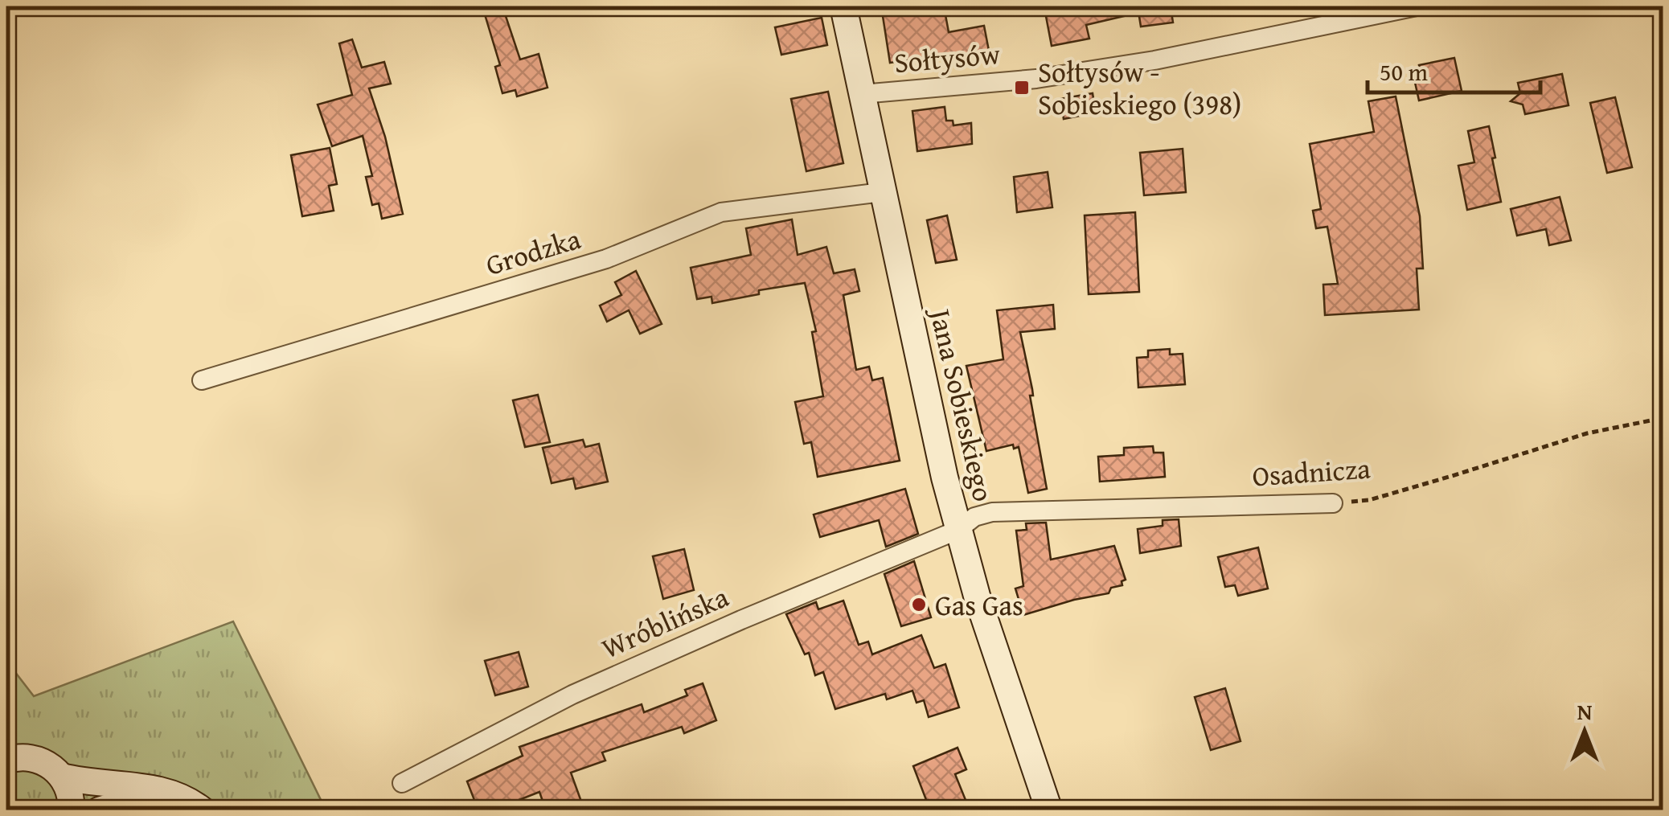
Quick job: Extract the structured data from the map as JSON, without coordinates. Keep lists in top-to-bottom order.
{
  "streets": {
    "street": [
      "Sołtysów",
      "Grodzka",
      "Jana Sobieskiego",
      "Osadnicza",
      "Wróblińska"
    ]
  },
  "crossings": [
    ["Sołtysów", "Jana Sobieskiego"],
    ["Grodzka", "Jana Sobieskiego"],
    ["Jana Sobieskiego", "Osadnicza"],
    ["Jana Sobieskiego", "Wróblińska"],
    ["Osadnicza", "Wróblińska"]
  ],
  "places": {
    "transit": ["Sołtysów - Sobieskiego (398)"],
    "other": ["Gas Gas"]
  },
  "scale_bar": "50 m",
  "north": "top"
}
